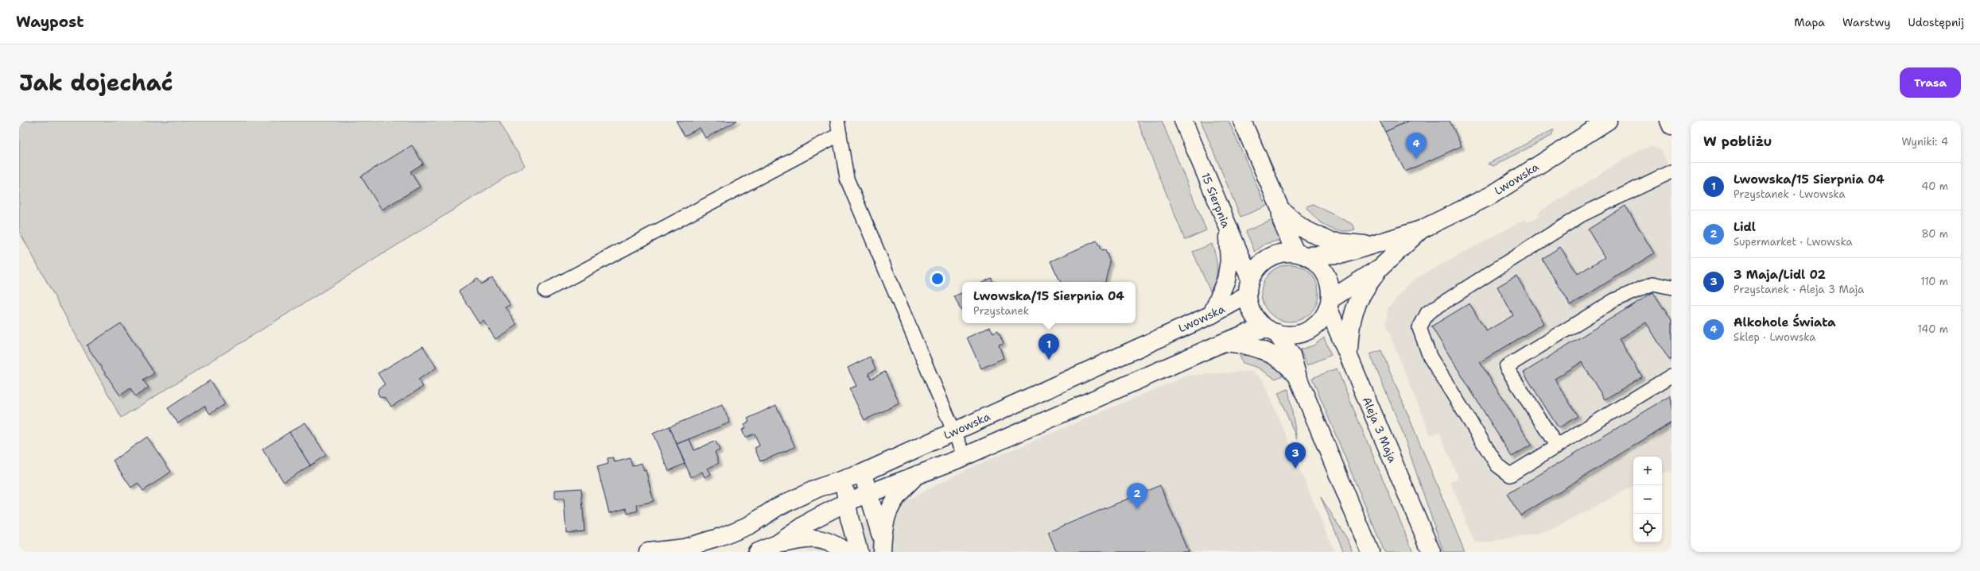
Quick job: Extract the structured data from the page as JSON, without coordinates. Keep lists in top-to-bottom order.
{
  "streets": {
    "main road": ["Lwowska", "15 Sierpnia", "Aleja 3 Maja"]
  },
  "crossings": [
    ["Lwowska", "15 Sierpnia"],
    ["Lwowska", "Aleja 3 Maja"],
    ["15 Sierpnia", "Aleja 3 Maja"]
  ],
  "page": {
    "header": "Waypost",
    "nav": ["Mapa", "Warstwy", "Udostępnij"],
    "title": "Jak dojechać",
    "buttons": "Trasa",
    "heading": ["W pobliżu", "Wyniki: 4"],
    "pins": [
      "4",
      "1",
      "3",
      "2"
    ],
    "list": [
      {
        "mark": "1",
        "name": "Lwowska/15 Sierpnia 04",
        "note": "Przystanek · Lwowska",
        "value": "40 m"
      },
      {
        "mark": "2",
        "name": "Lidl",
        "note": "Supermarket · Lwowska",
        "value": "80 m"
      },
      {
        "mark": "3",
        "name": "3 Maja/Lidl 02",
        "note": "Przystanek · Aleja 3 Maja",
        "value": "110 m"
      },
      {
        "mark": "4",
        "name": "Alkohole Świata",
        "note": "Sklep · Lwowska",
        "value": "140 m"
      }
    ],
    "popup": ["Lwowska/15 Sierpnia 04", "Przystanek"],
    "map_buttons": ["+", "−"]
  }
}
